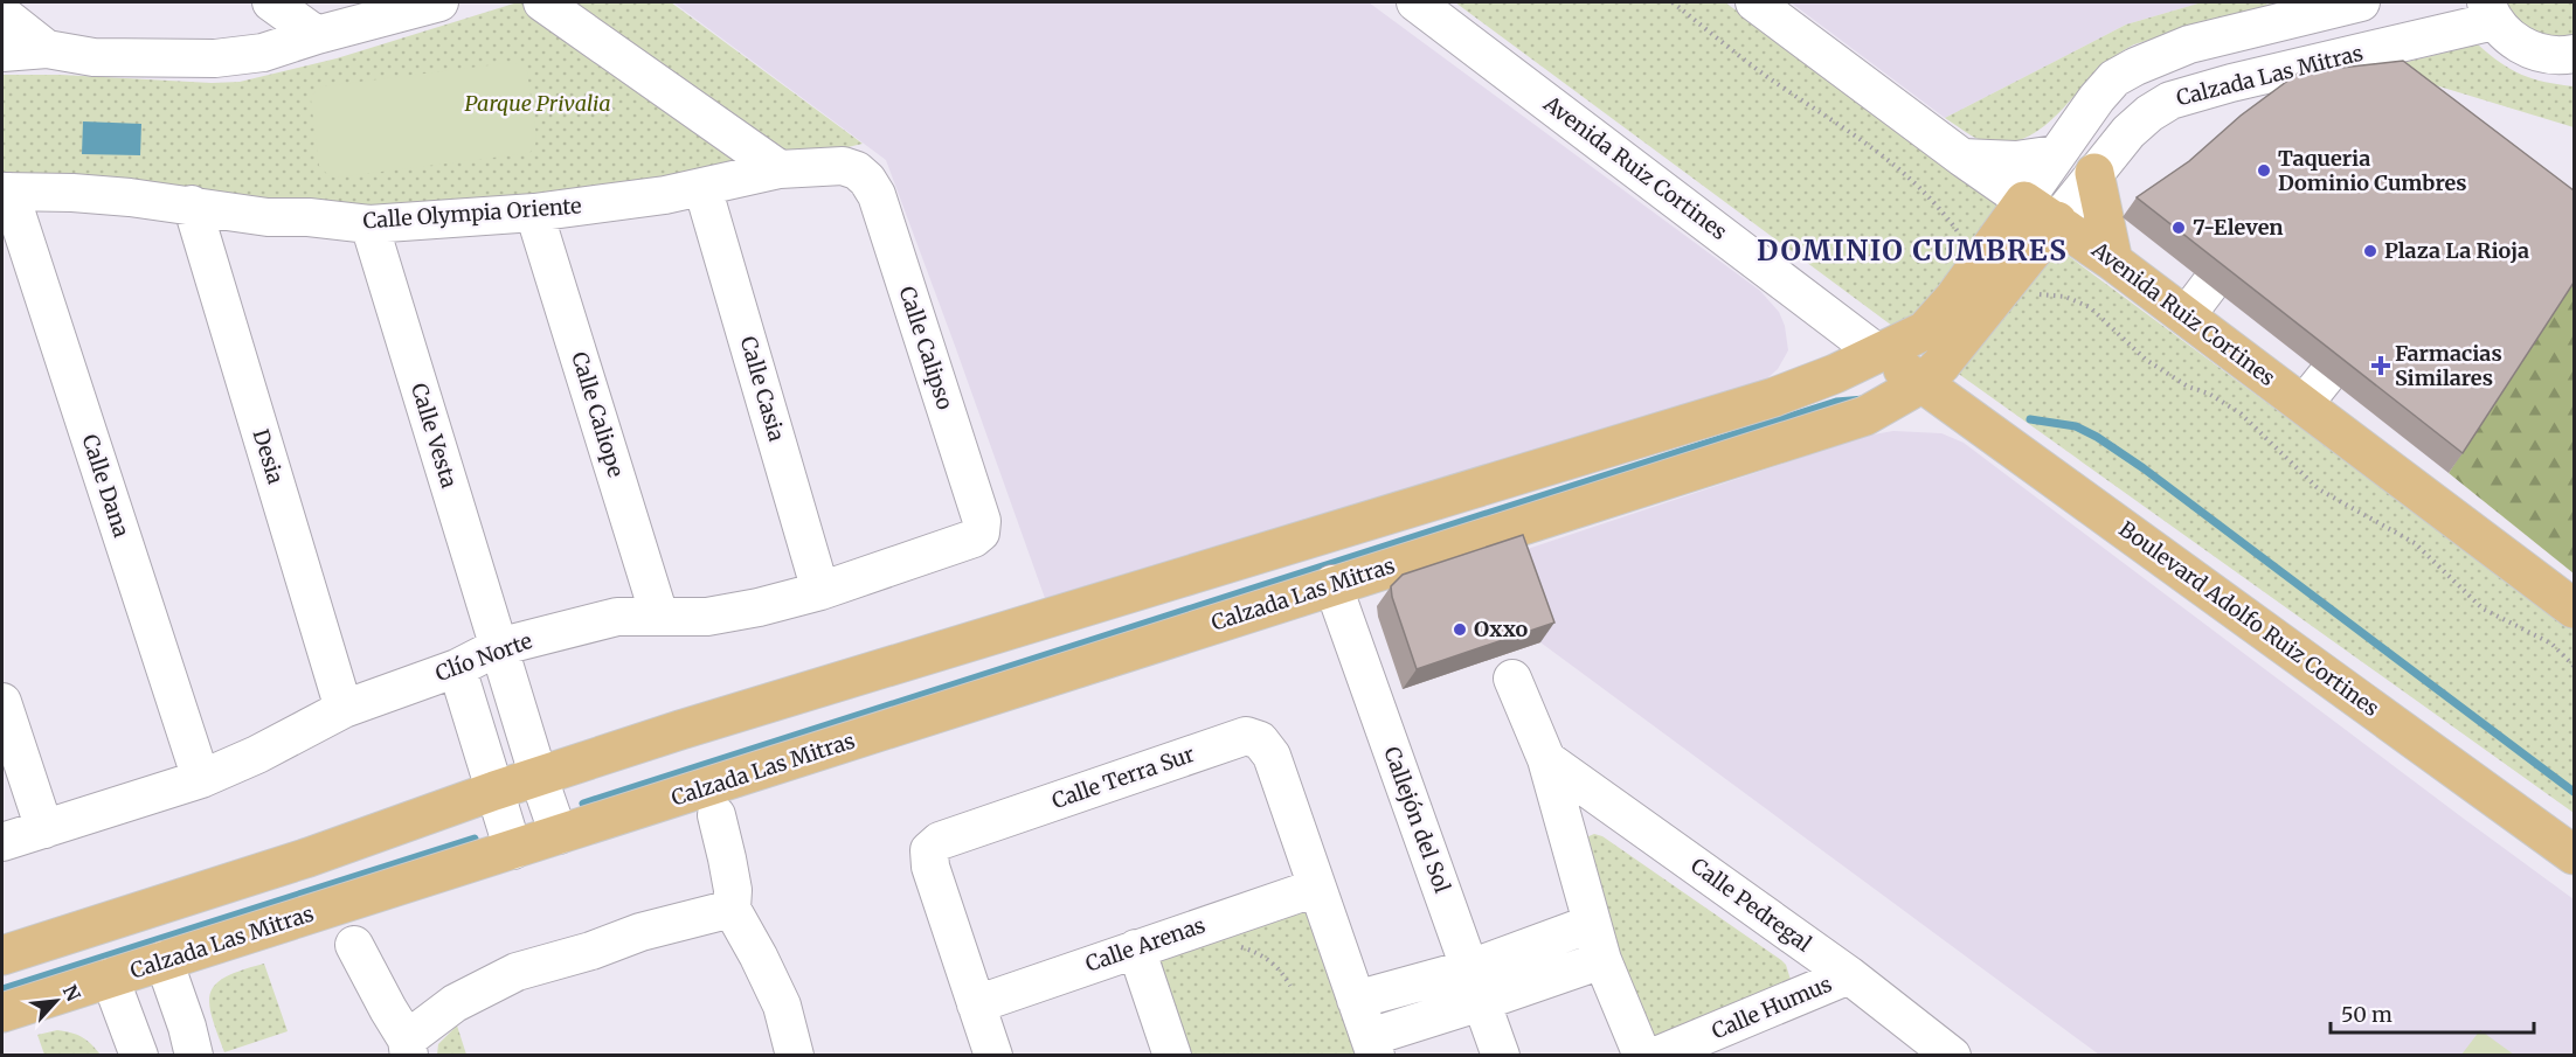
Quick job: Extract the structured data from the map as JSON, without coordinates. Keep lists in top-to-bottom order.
{
  "streets": {
    "main road": ["Calzada Las Mitras", "Avenida Ruiz Cortines", "Boulevard Adolfo Ruiz Cortines"],
    "street": [
      "Calle Olympia Oriente",
      "Calle Calipso",
      "Calle Casia",
      "Calle Caliope",
      "Calle Vesta",
      "Desia",
      "Calle Dana",
      "Clío Norte",
      "Calle Terra Sur",
      "Callejón del Sol",
      "Calle Pedregal",
      "Calle Arenas",
      "Calle Humus"
    ]
  },
  "crossings": [
    ["Calzada Las Mitras", "Avenida Ruiz Cortines"],
    ["Calzada Las Mitras", "Calle Vesta"],
    ["Calzada Las Mitras", "Boulevard Adolfo Ruiz Cortines"],
    ["Calzada Las Mitras", "Callejón del Sol"],
    ["Avenida Ruiz Cortines", "Boulevard Adolfo Ruiz Cortines"],
    ["Calle Olympia Oriente", "Calle Calipso"],
    ["Calle Olympia Oriente", "Calle Casia"],
    ["Calle Olympia Oriente", "Calle Caliope"],
    ["Calle Olympia Oriente", "Calle Vesta"],
    ["Calle Olympia Oriente", "Desia"],
    ["Calle Olympia Oriente", "Calle Dana"],
    ["Calle Calipso", "Clío Norte"],
    ["Calle Casia", "Clío Norte"],
    ["Calle Caliope", "Clío Norte"],
    ["Calle Vesta", "Clío Norte"],
    ["Desia", "Clío Norte"],
    ["Calle Dana", "Clío Norte"],
    ["Calle Terra Sur", "Callejón del Sol"],
    ["Calle Terra Sur", "Calle Arenas"],
    ["Calle Pedregal", "Calle Humus"]
  ],
  "districts": ["DOMINIO CUMBRES"],
  "parks": ["Parque Privalia"],
  "places": {
    "other": [
      "Taqueria Dominio Cumbres",
      "7-Eleven",
      "Plaza La Rioja",
      "Oxxo"
    ],
    "health": ["Farmacias Similares"]
  },
  "scale_bar": "50 m",
  "north": "top right"
}
